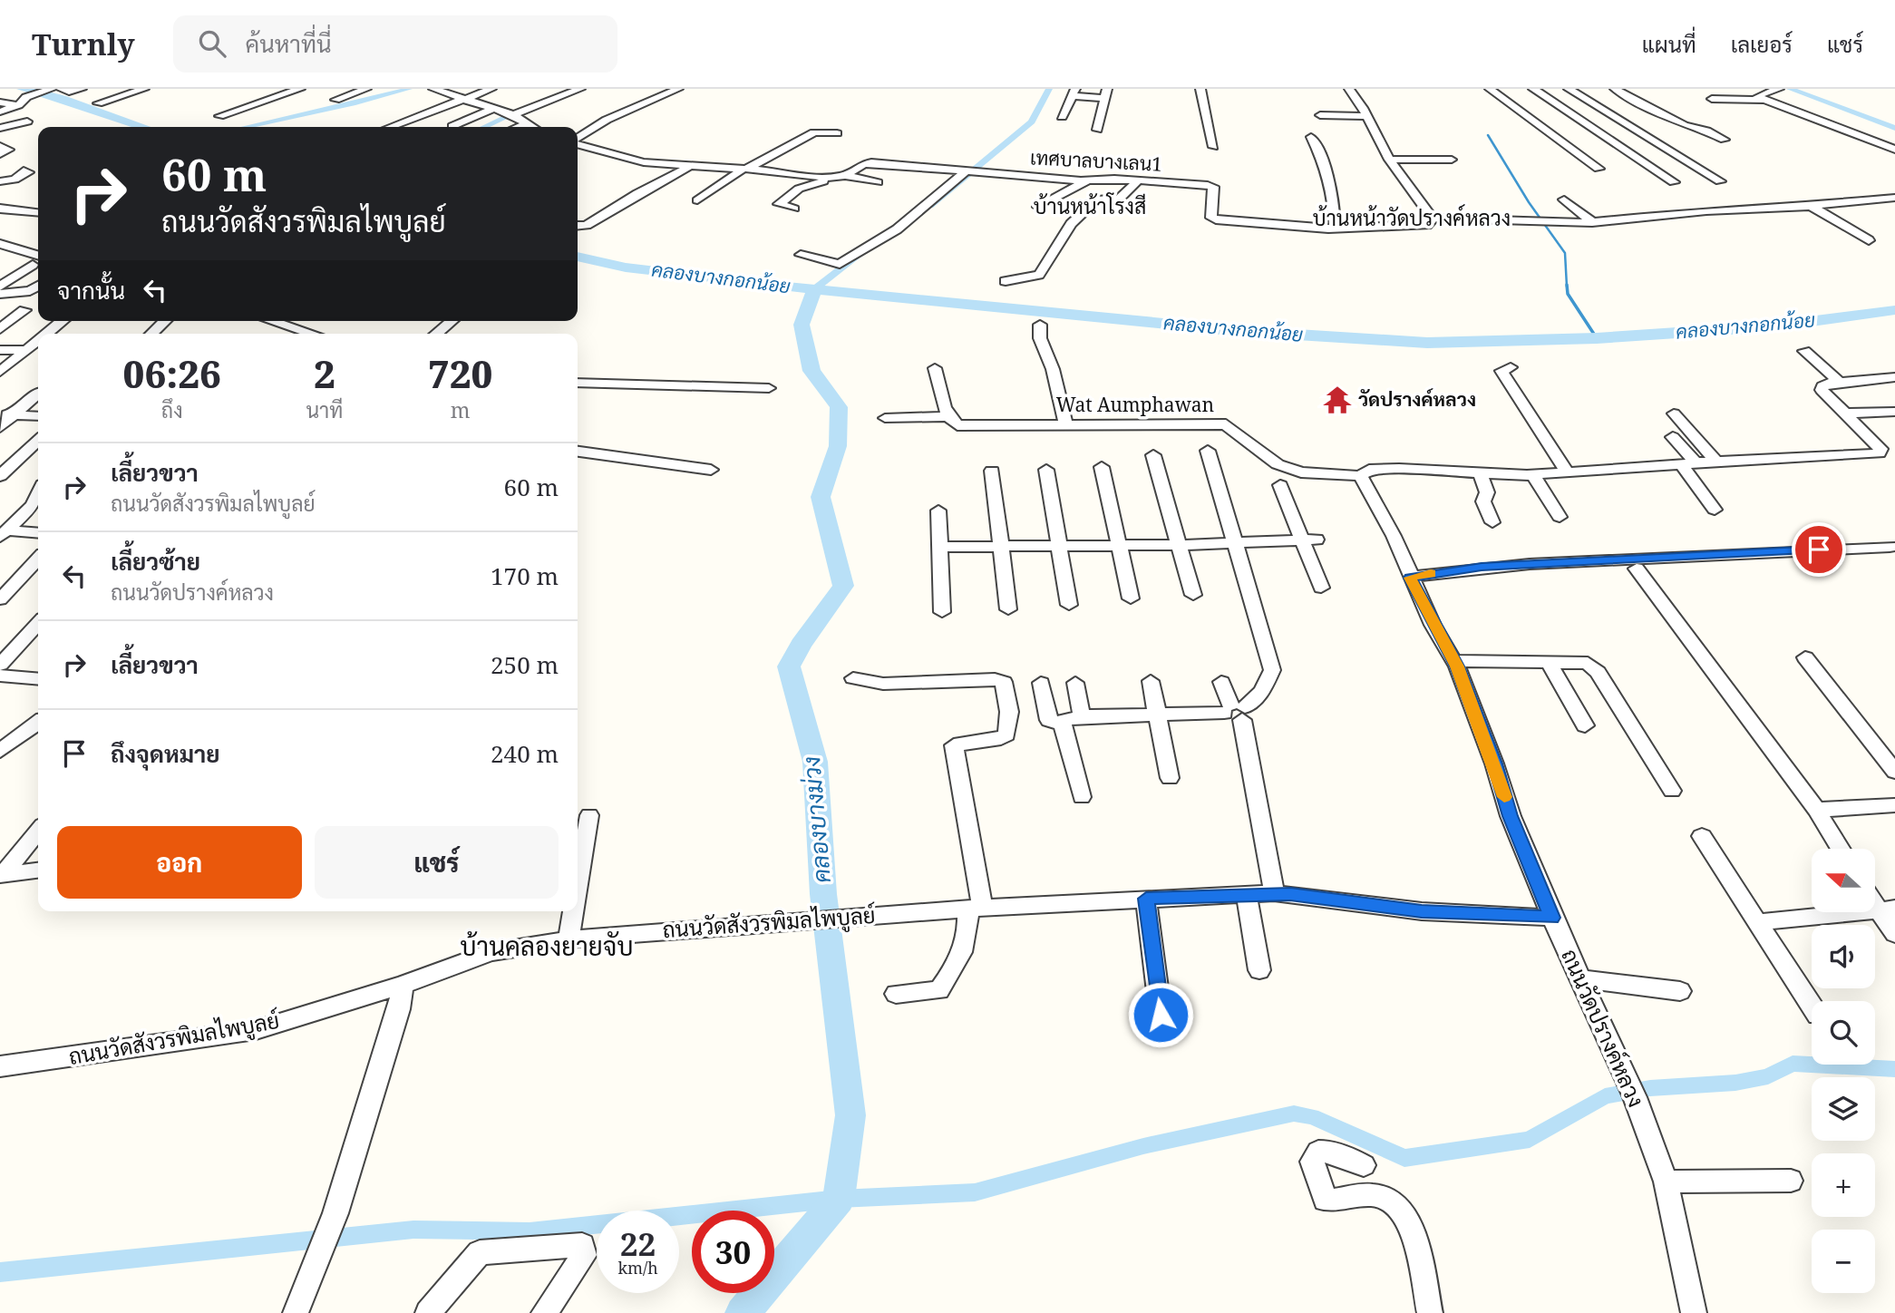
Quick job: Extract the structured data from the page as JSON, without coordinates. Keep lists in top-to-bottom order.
{
  "streets": {
    "street": [
      "เทศบาลบางเลน1",
      "Wat Aumphawan",
      "ถนนวัดสังวรพิมลไพบูลย์",
      "ถนนวัดปรางค์หลวง"
    ]
  },
  "crossings": [
    ["Wat Aumphawan", "ถนนวัดปรางค์หลวง"],
    ["ถนนวัดสังวรพิมลไพบูลย์", "ถนนวัดปรางค์หลวง"]
  ],
  "districts": ["บ้านหน้าโรงสี", "บ้านหน้าวัดปรางค์หลวง", "บ้านคลองยายจับ"],
  "water": ["คลองบางกอกน้อย", "คลองบางม่วง"],
  "places": {
    "temple": ["วัดปรางค์หลวง"]
  },
  "north": "left",
  "page": {
    "header": "Turnly",
    "search": "ค้นหาที่นี่",
    "nav": ["แผนที่", "เลเยอร์", "แชร์"],
    "turn": ["60 m", "ถนนวัดสังวรพิมลไพบูลย์"],
    "then": "จากนั้น",
    "eta": [
      "06:26",
      "ถึง",
      "2",
      "นาที",
      "720",
      "m"
    ],
    "list": [
      {
        "name": "เลี้ยวขวา",
        "note": "ถนนวัดสังวรพิมลไพบูลย์",
        "value": "60 m"
      },
      {
        "name": "เลี้ยวซ้าย",
        "note": "ถนนวัดปรางค์หลวง",
        "value": "170 m"
      },
      {
        "name": "เลี้ยวขวา",
        "value": "250 m"
      },
      {
        "name": "ถึงจุดหมาย",
        "value": "240 m"
      }
    ],
    "buttons": ["ออก", "แชร์"],
    "map_buttons": ["+", "−"],
    "speed": "22 km/h",
    "limit": "30"
  }
}
